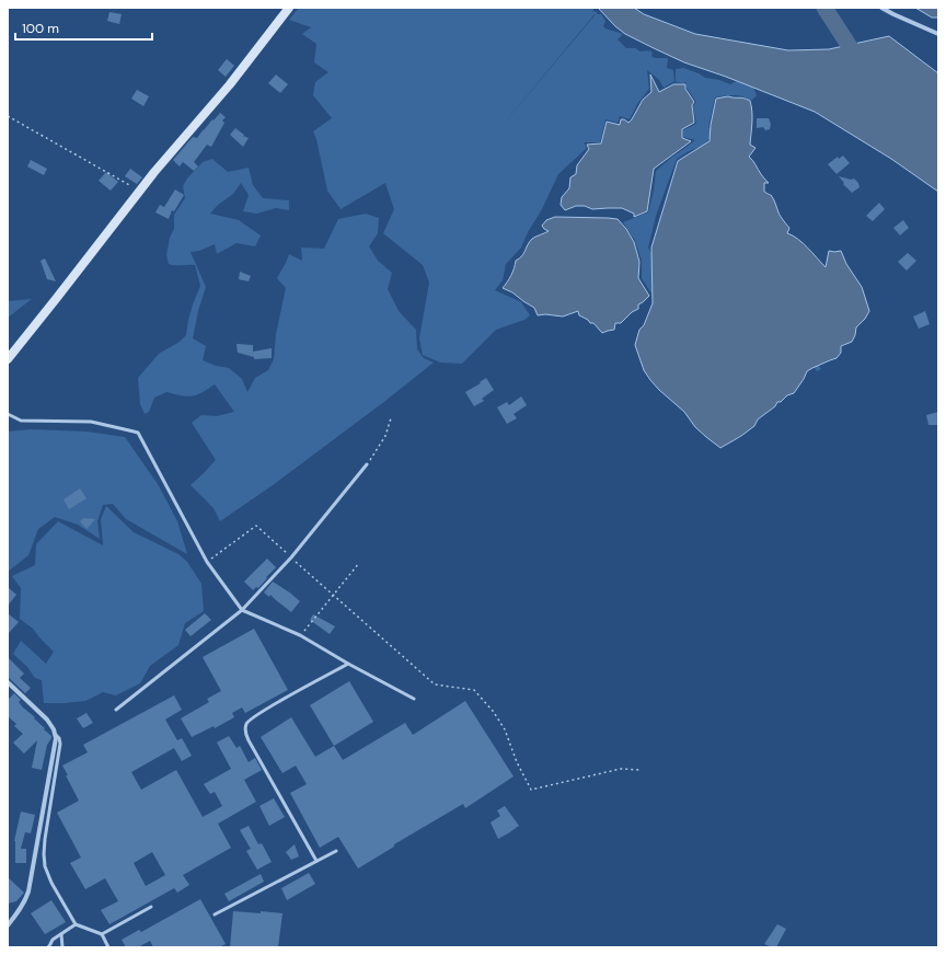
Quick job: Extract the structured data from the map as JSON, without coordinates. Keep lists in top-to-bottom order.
{
  "scale_bar": "100 m"
}
